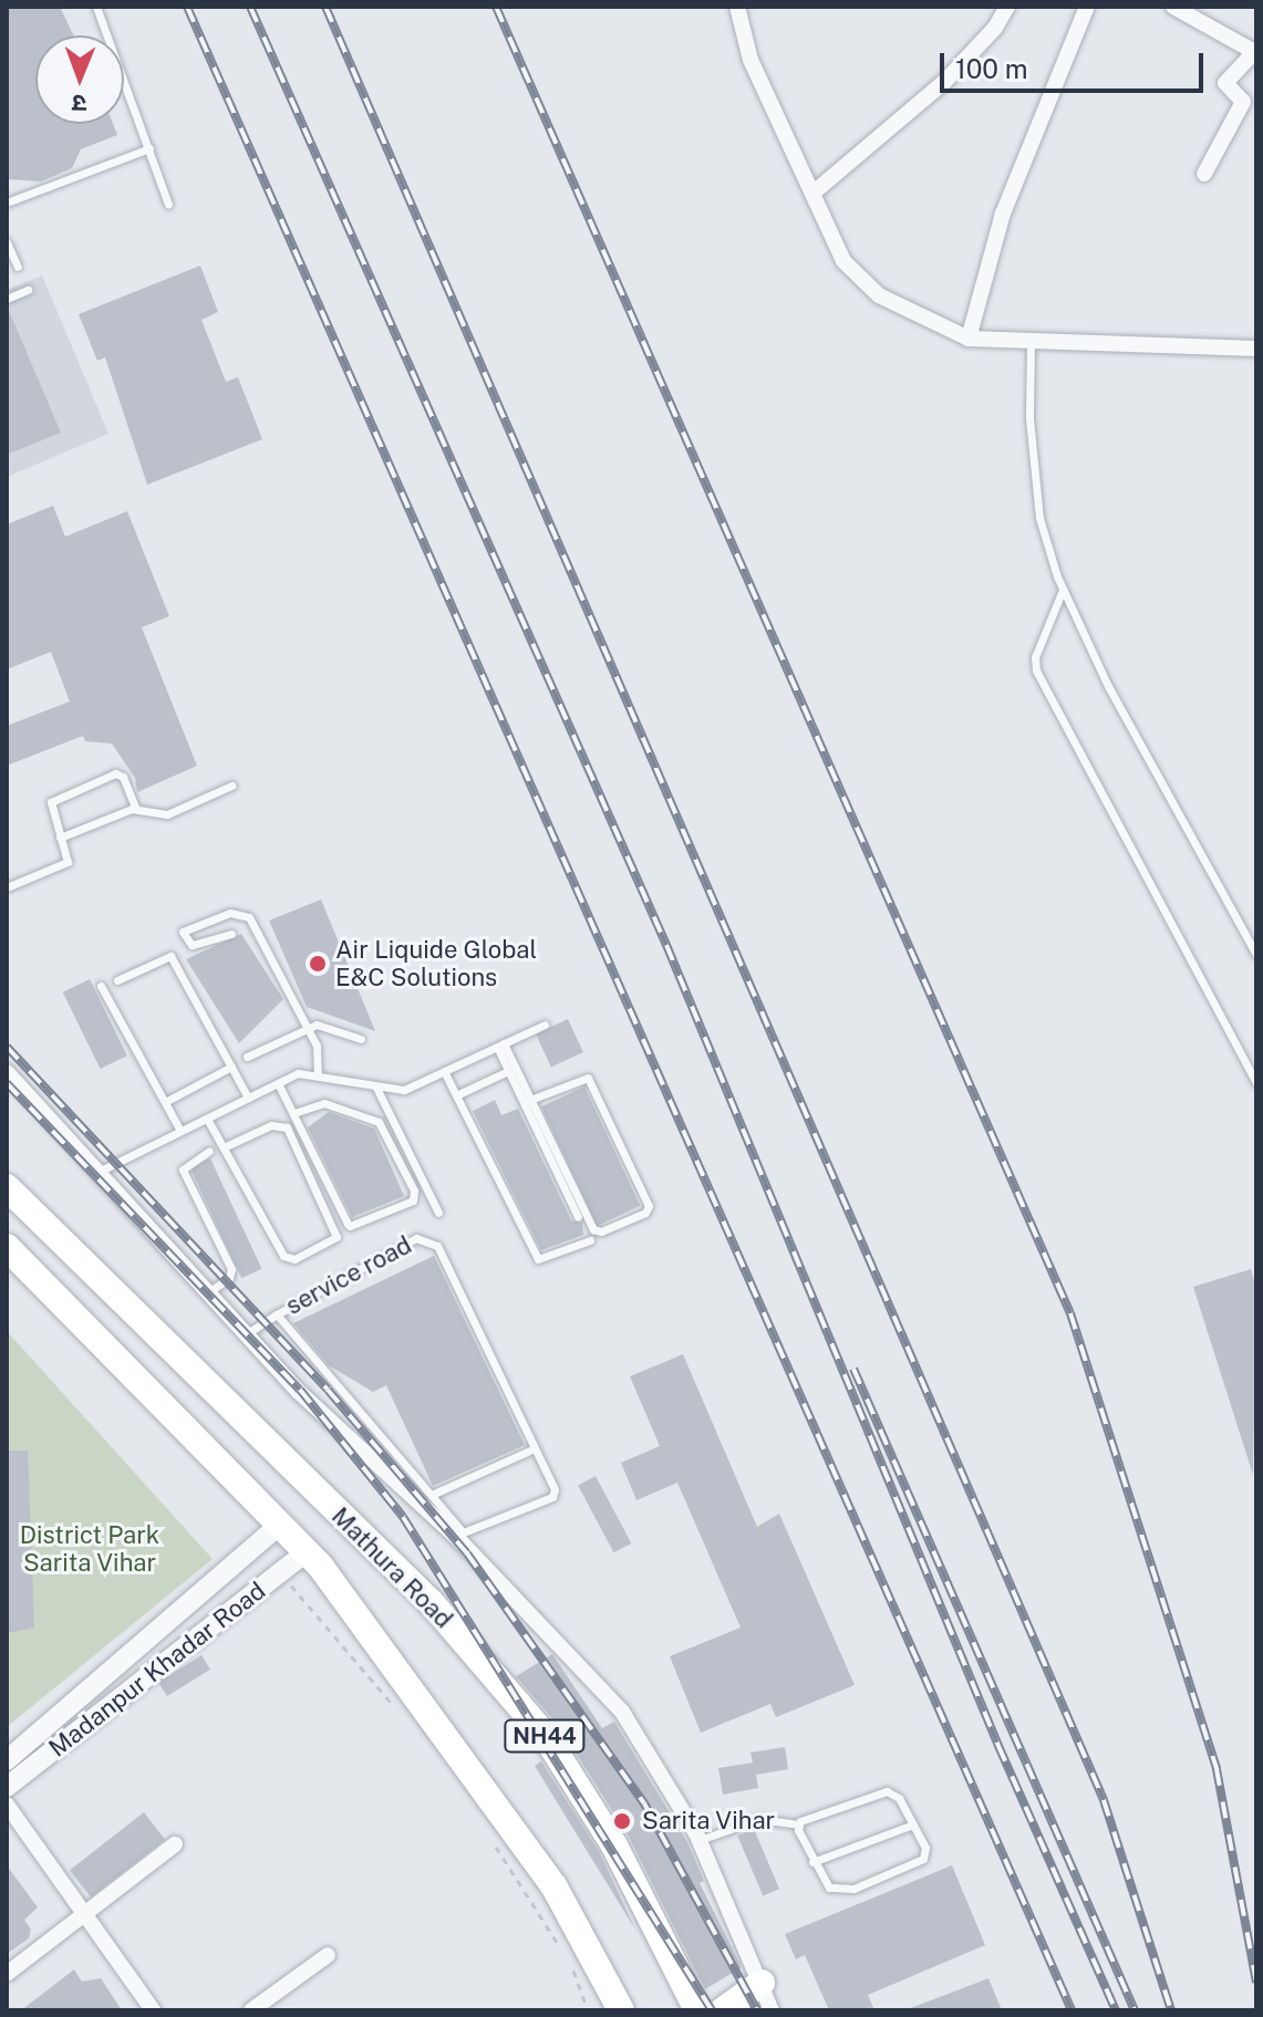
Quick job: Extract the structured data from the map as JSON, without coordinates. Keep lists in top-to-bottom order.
{
  "streets": {
    "highway": ["Mathura Road", "NH44"],
    "street": ["Madanpur Khadar Road"],
    "lane": ["service road"]
  },
  "crossings": [
    ["Mathura Road", "Madanpur Khadar Road"]
  ],
  "parks": ["District Park Sarita Vihar"],
  "places": ["Air Liquide Global E&C Solutions", "Sarita Vihar"],
  "scale_bar": "100 m",
  "north": "bottom"
}
